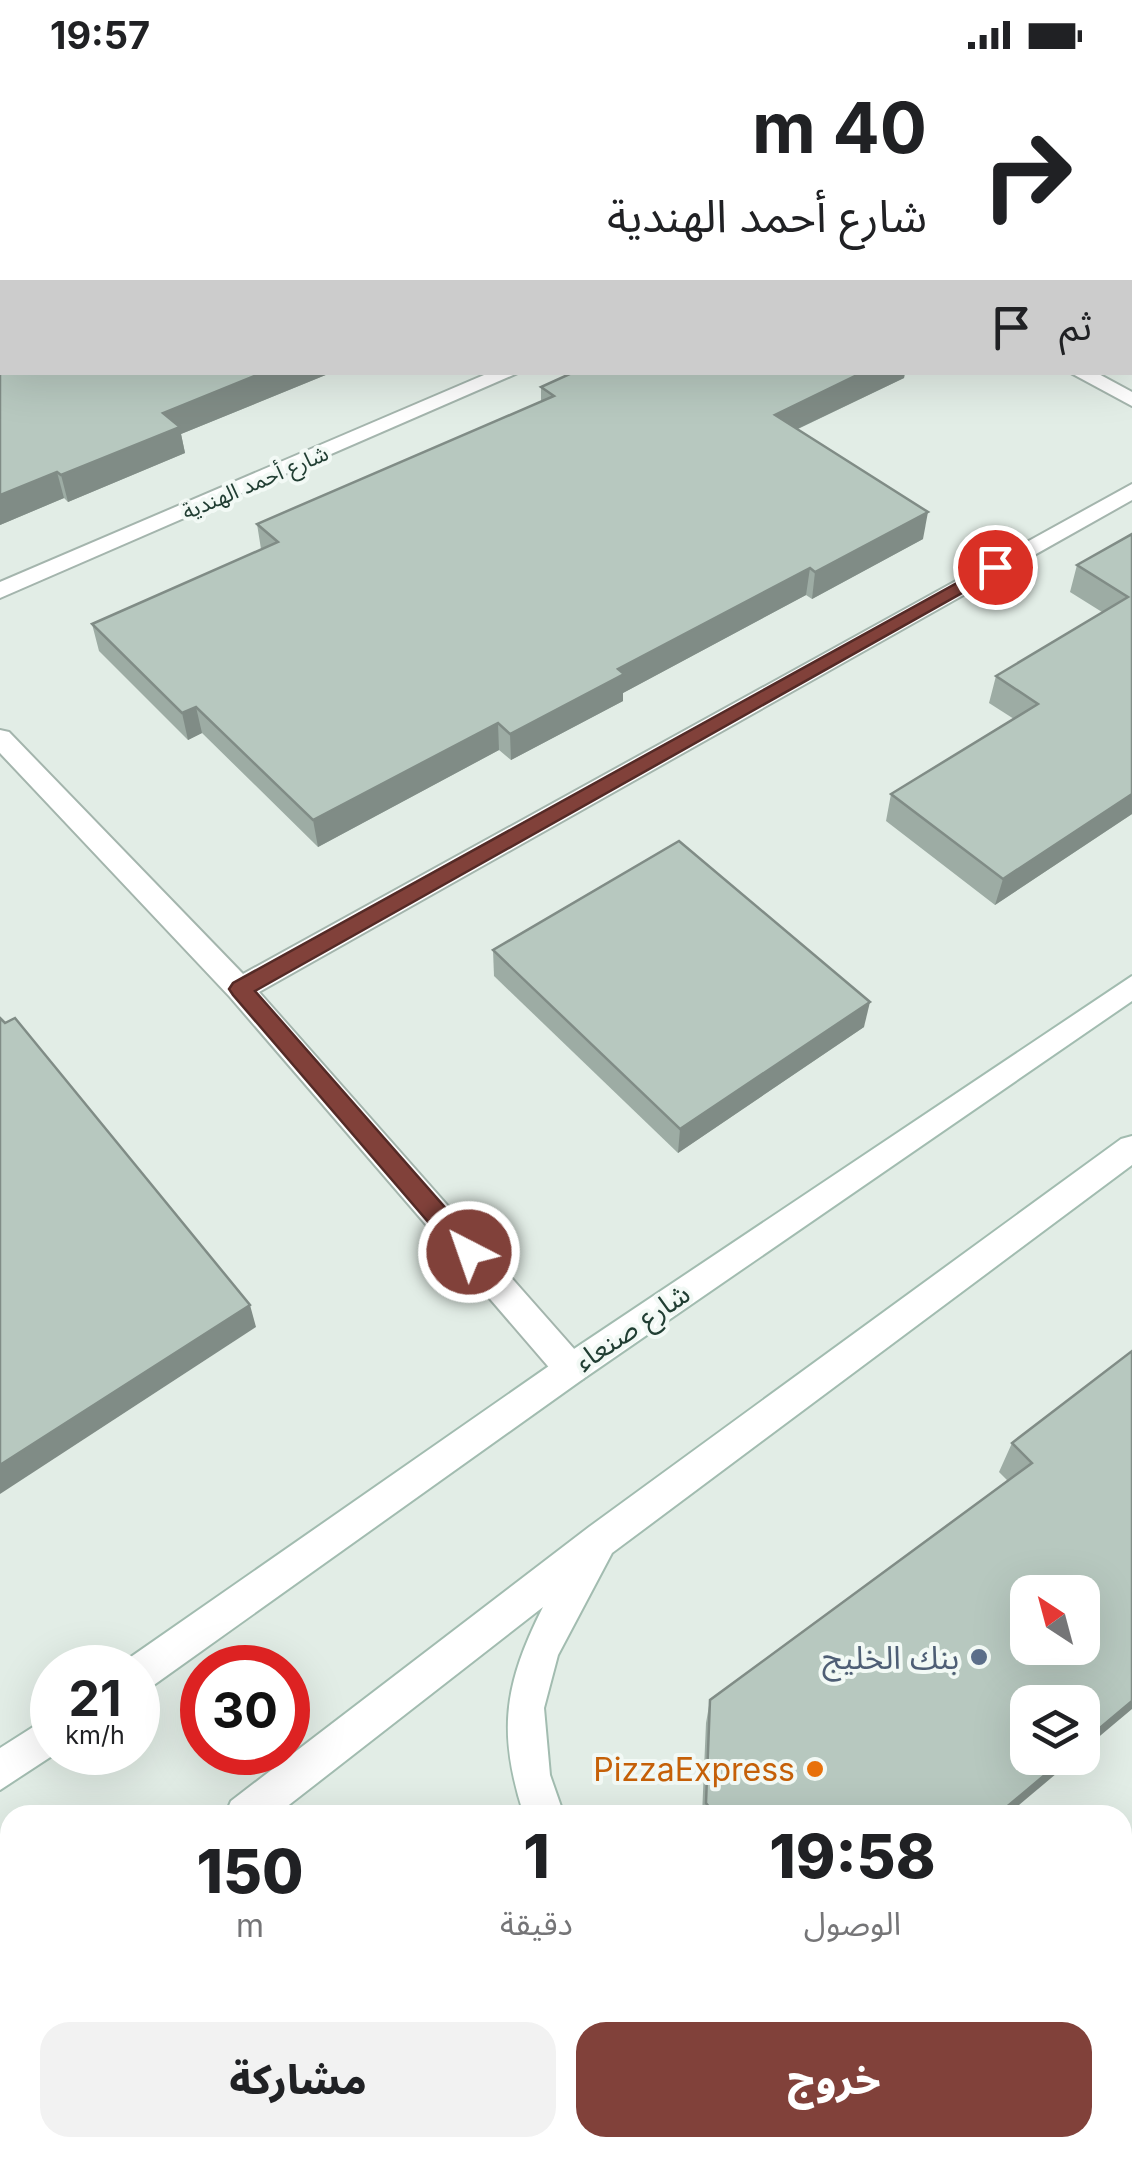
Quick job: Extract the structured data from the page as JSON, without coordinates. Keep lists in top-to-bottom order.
{
  "streets": {
    "street": ["شارع أحمد الهندية", "شارع صنعاء"]
  },
  "places": ["بنك الخليج", "PizzaExpress"],
  "north": "top left",
  "page": {
    "status": "19:57",
    "turn": ["40 m", "شارع أحمد الهندية"],
    "then": "ثم",
    "speed": "21 km/h",
    "limit": "30",
    "eta": [
      "19:58",
      "الوصول",
      "1",
      "دقيقة",
      "150",
      "m"
    ],
    "buttons": ["خروج", "مشاركة"]
  }
}
